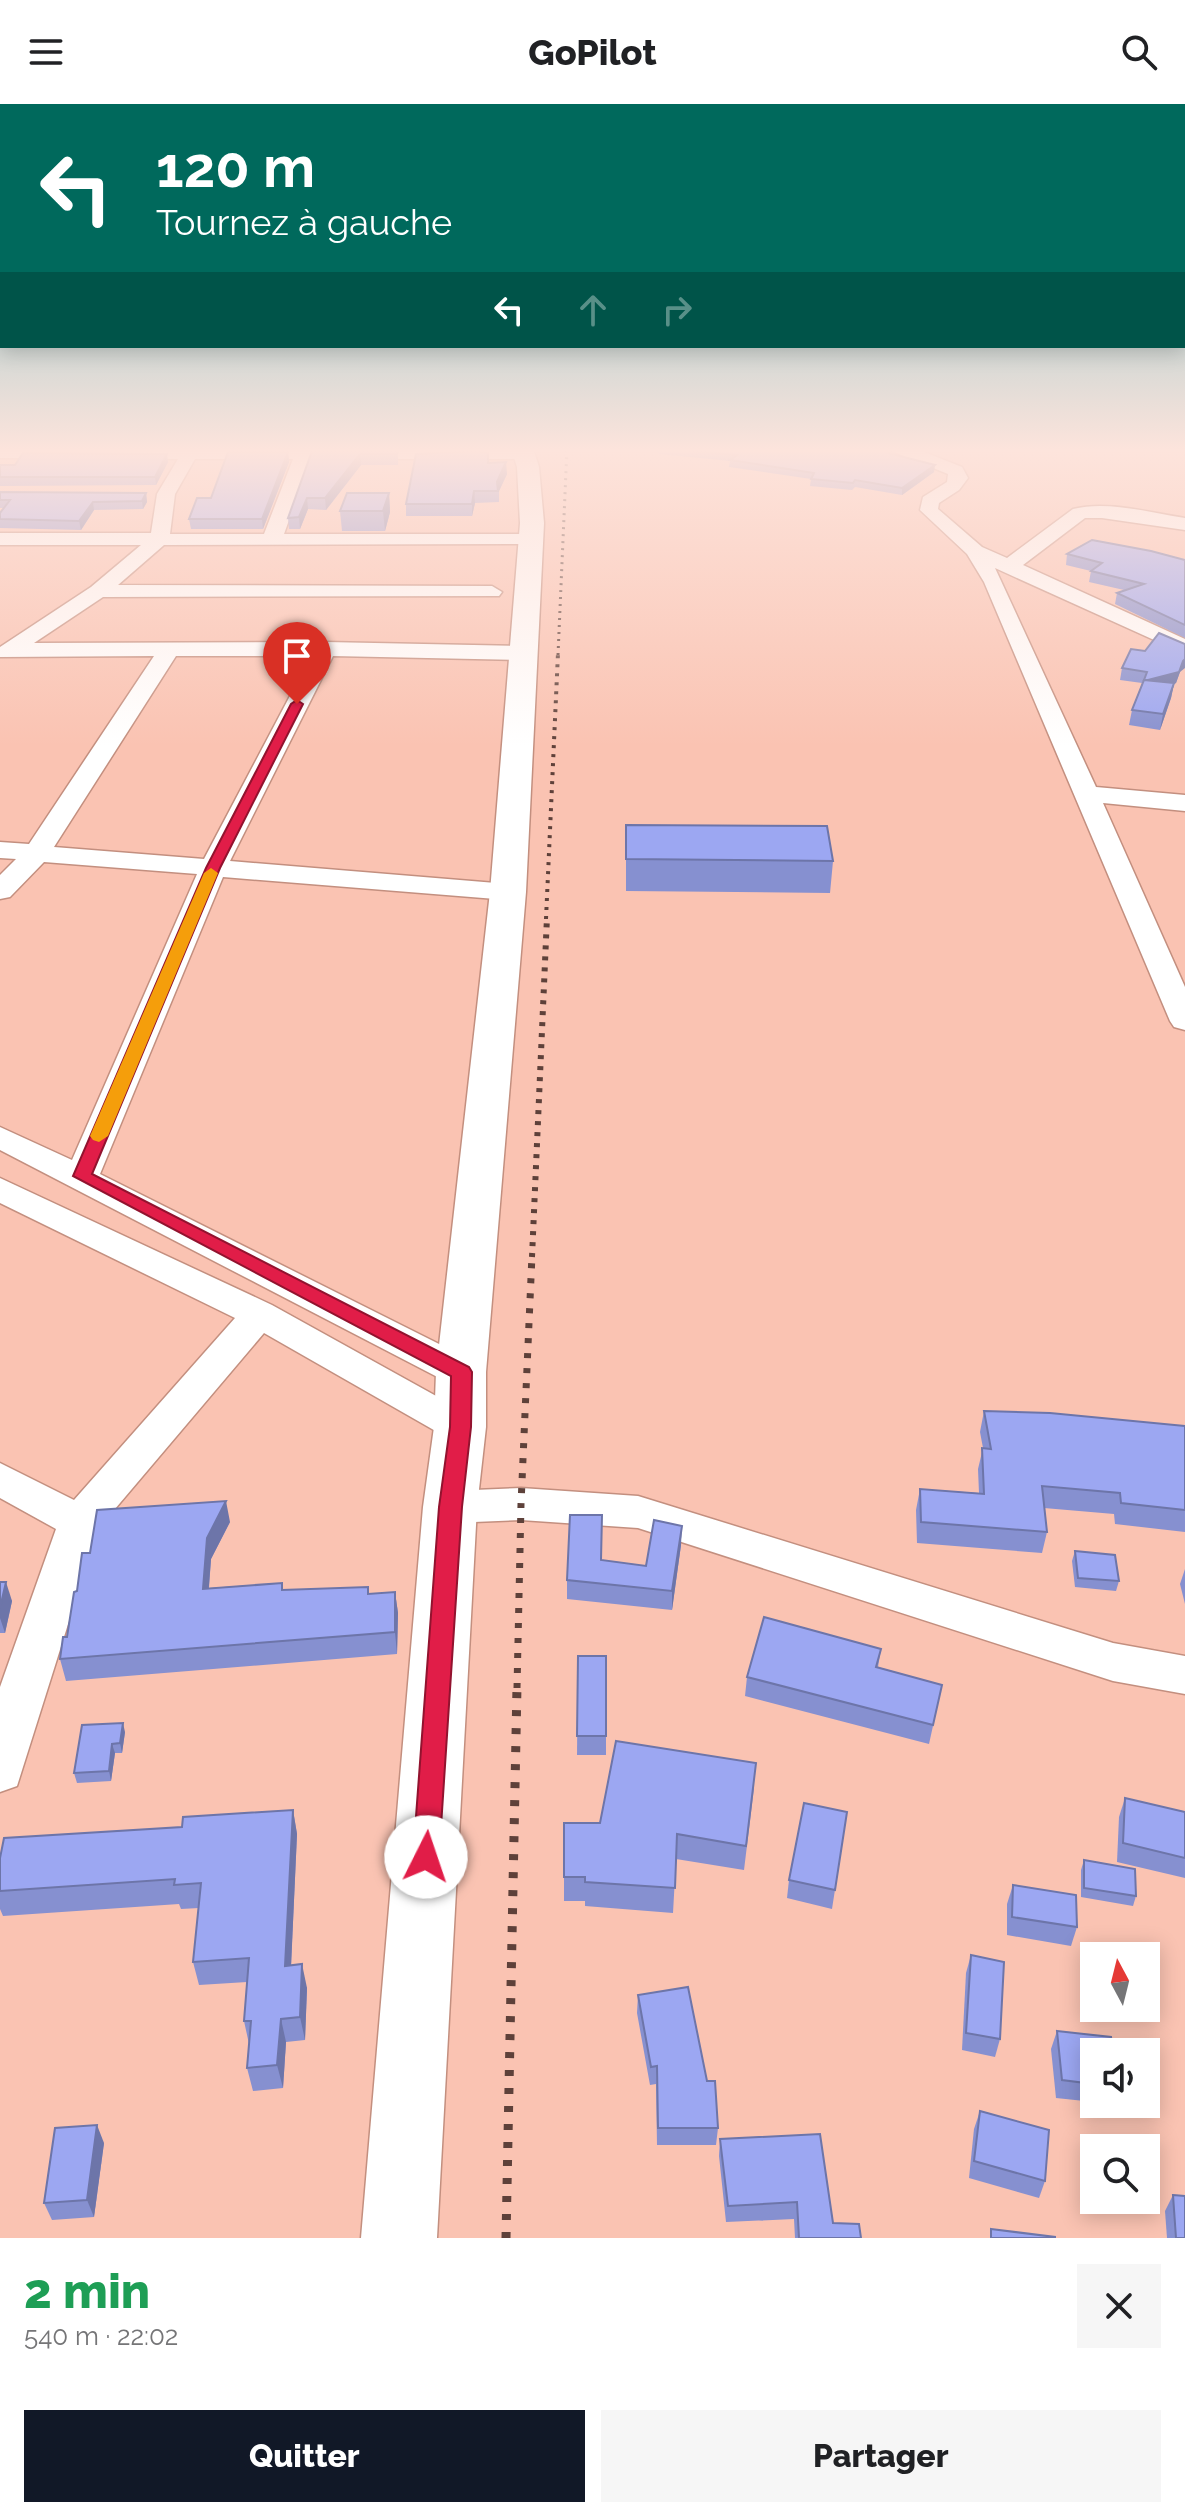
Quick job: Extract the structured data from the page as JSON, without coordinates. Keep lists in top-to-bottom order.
{
  "north": "top",
  "page": {
    "header": "GoPilot",
    "turn": ["120 m", "Tournez à gauche"],
    "heading": ["2 min", "540 m · 22:02"],
    "buttons": ["Quitter", "Partager"]
  }
}
